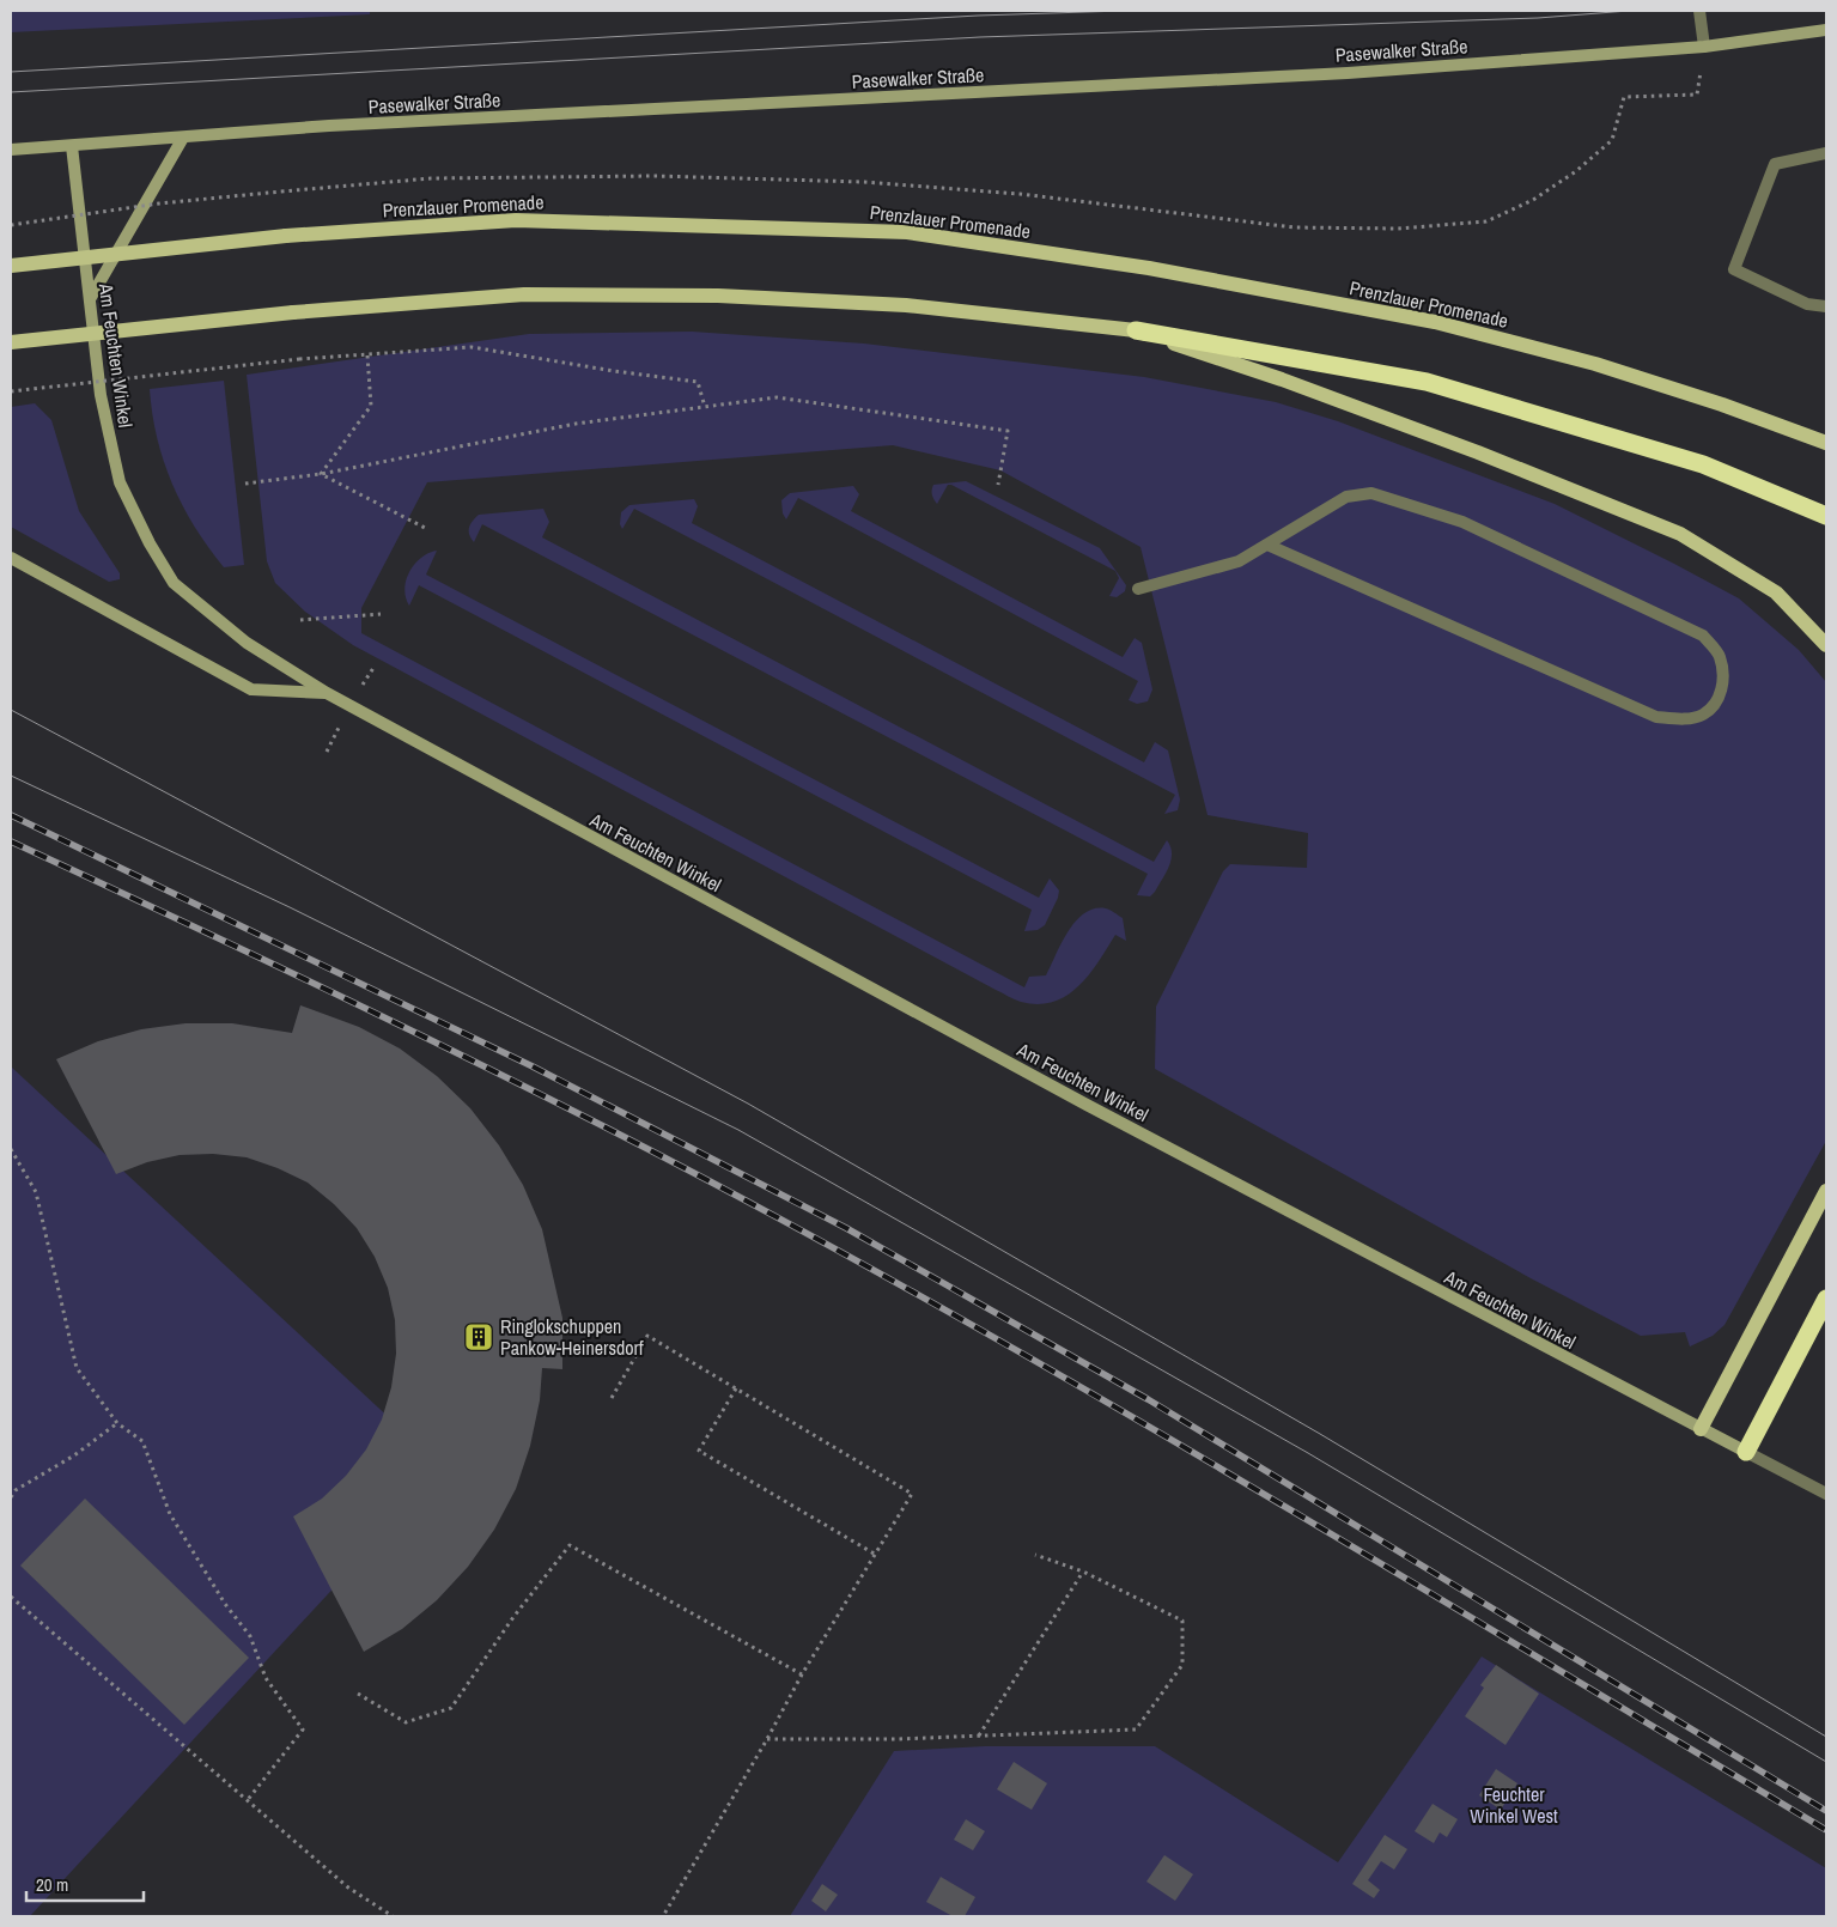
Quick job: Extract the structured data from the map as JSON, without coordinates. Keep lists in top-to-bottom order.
{
  "streets": {
    "main road": ["Pasewalker Straße", "Prenzlauer Promenade", "Am Feuchten Winkel"]
  },
  "crossings": [
    ["Pasewalker Straße", "Am Feuchten Winkel"]
  ],
  "parks": ["Feuchter Winkel West"],
  "places": {
    "building": ["Ringlokschuppen Pankow-Heinersdorf"]
  },
  "scale_bar": "20 m"
}
